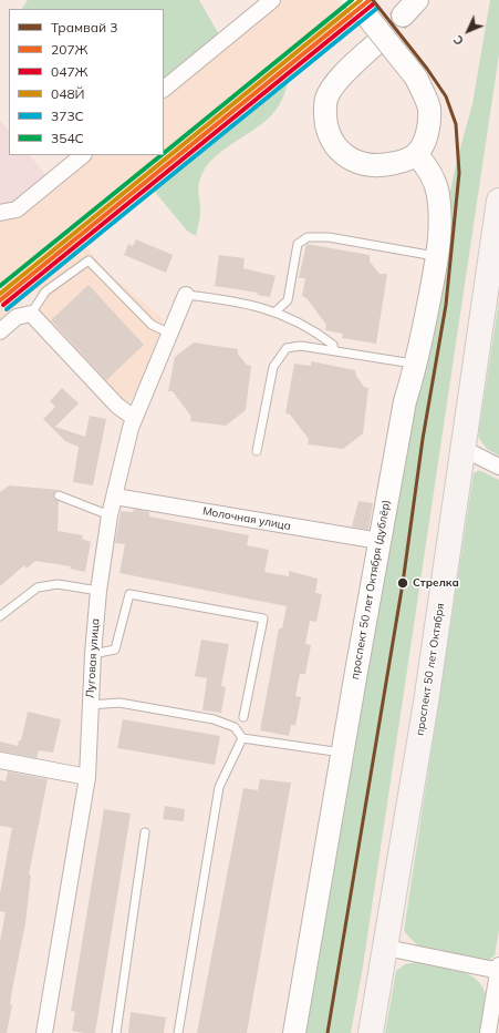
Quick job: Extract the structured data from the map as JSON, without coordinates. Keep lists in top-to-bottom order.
{
  "streets": {
    "main road": ["проспект 50 лет Октября"],
    "street": ["Молочная улица", "проспект 50 лет Октября (дублёр)", "Луговая улица"]
  },
  "crossings": [
    ["Молочная улица", "проспект 50 лет Октября (дублёр)"],
    ["Молочная улица", "Луговая улица"]
  ],
  "places": ["Стрелка"],
  "lines": [
    "tram line 3",
    "transit line 207Ж",
    "transit line 048Й",
    "transit line 354С",
    "transit line 047Ж",
    "transit line 373C"
  ],
  "legend": [
    "Трамвай 3",
    "207Ж",
    "047Ж",
    "048Й",
    "373C",
    "354С"
  ],
  "north": "bottom left"
}
